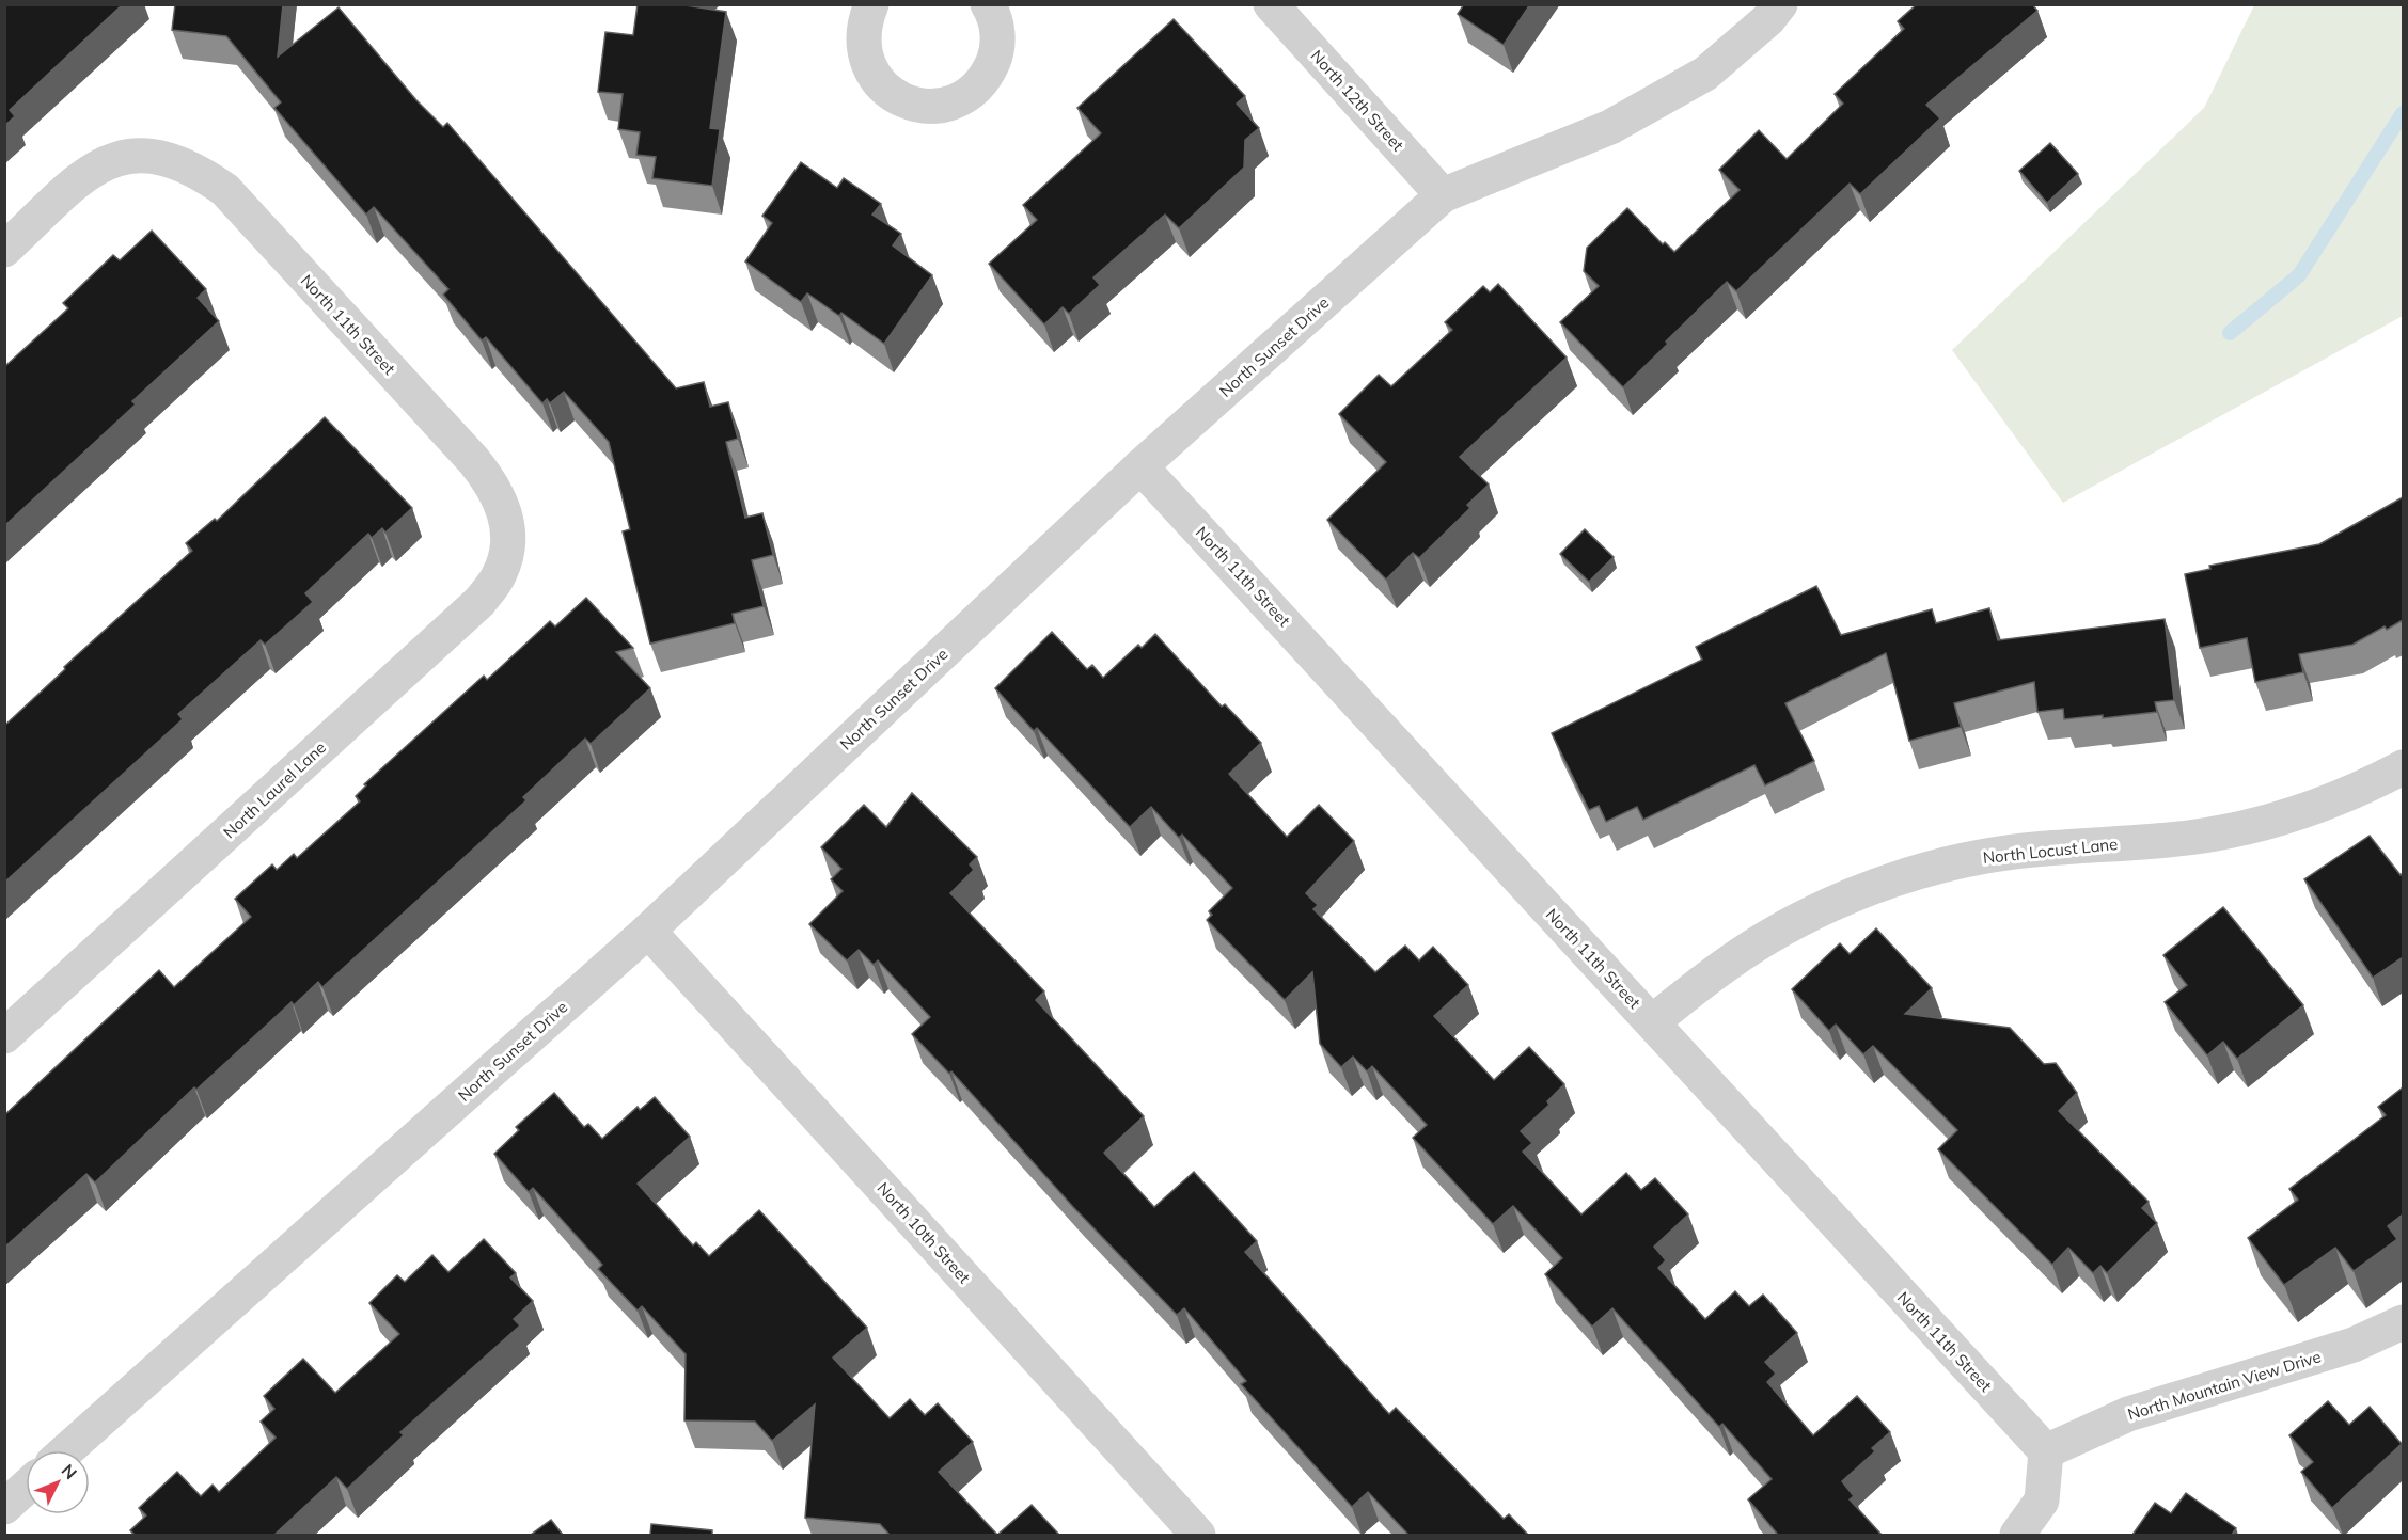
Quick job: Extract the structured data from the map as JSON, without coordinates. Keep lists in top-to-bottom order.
{
  "streets": {
    "street": [
      "North 12th Street",
      "North 11th Street",
      "North Sunset Drive",
      "North Laurel Lane",
      "North Locust Lane",
      "North 10th Street",
      "North Mountain View Drive"
    ]
  },
  "crossings": [
    ["North 12th Street", "North Sunset Drive"],
    ["North 11th Street", "North Sunset Drive"],
    ["North 11th Street", "North Laurel Lane"],
    ["North 11th Street", "North Locust Lane"],
    ["North 11th Street", "North Mountain View Drive"],
    ["North Sunset Drive", "North 10th Street"]
  ],
  "north": "top right"
}
